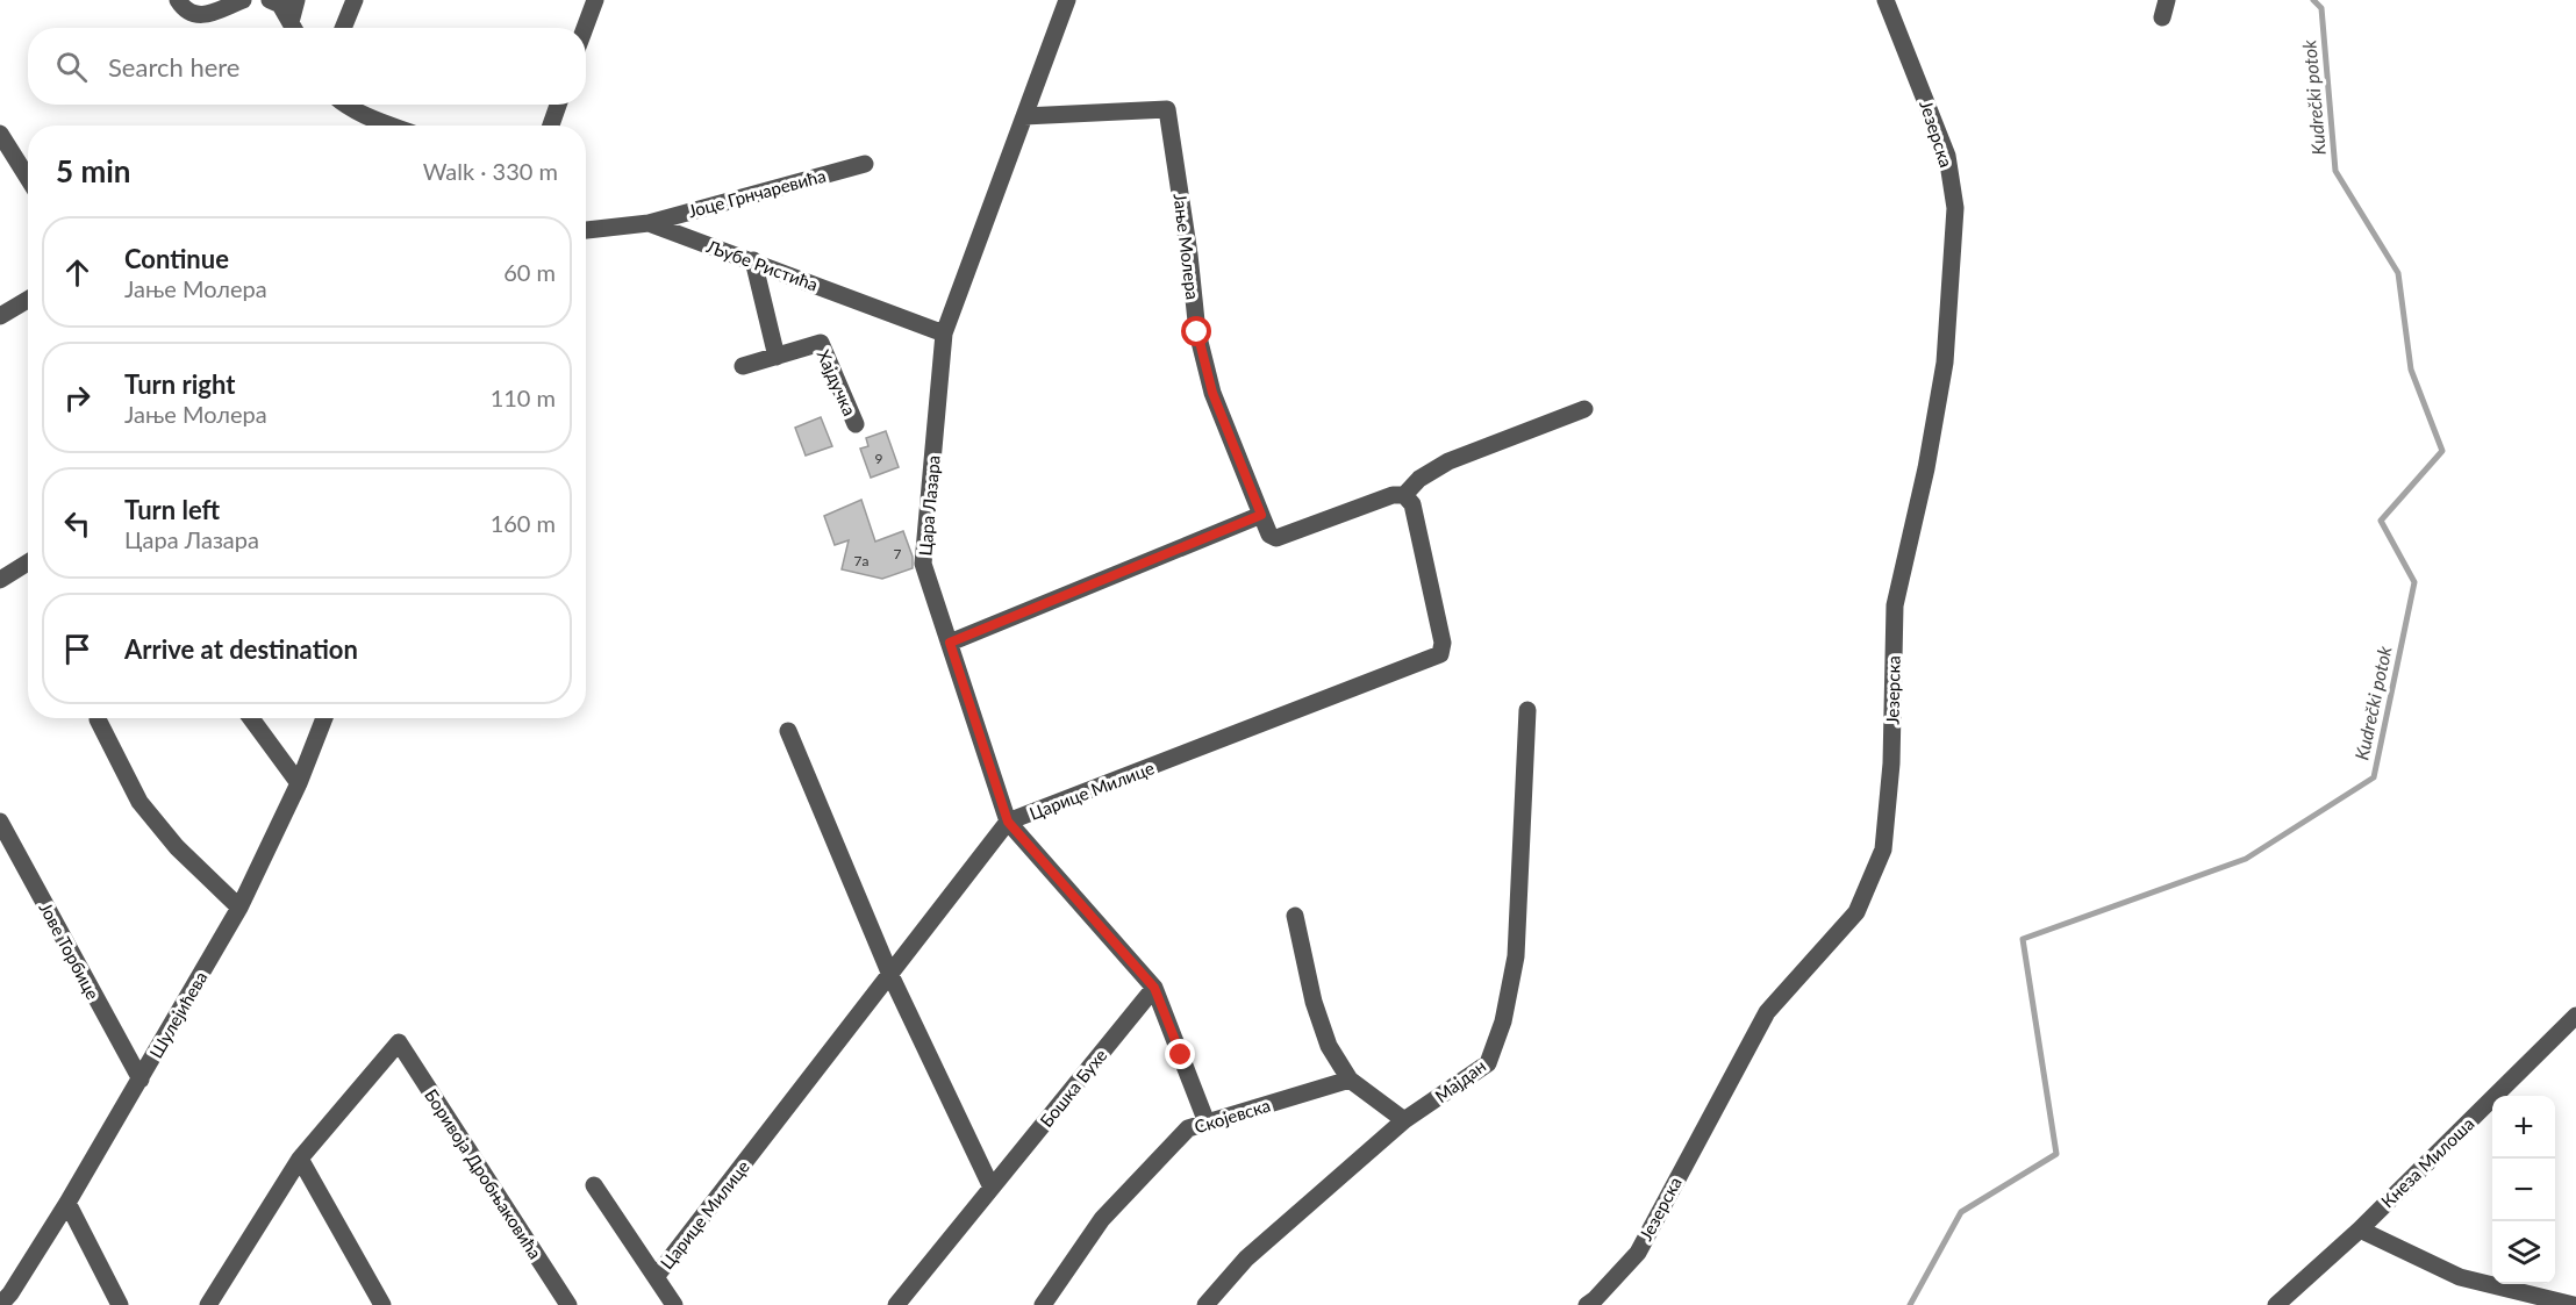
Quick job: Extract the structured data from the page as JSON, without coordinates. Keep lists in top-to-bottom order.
{
  "streets": {
    "street": [
      "Језерска",
      "Јоце Грнчаревића",
      "Јање Молера",
      "Љубе Ристића",
      "Хајдучка",
      "Цара Лазара",
      "Царице Милице",
      "Јове Торбице",
      "Шулејићева",
      "Мајдан",
      "Бошка Бухе",
      "Скојевска",
      "Кнеза Милоша",
      "Боривоја Дробњаковића"
    ]
  },
  "crossings": [
    ["Јоце Грнчаревића", "Љубе Ристића"],
    ["Јање Молера", "Цара Лазара"],
    ["Љубе Ристића", "Цара Лазара"],
    ["Цара Лазара", "Царице Милице"],
    ["Цара Лазара", "Бошка Бухе"],
    ["Цара Лазара", "Скојевска"],
    ["Јове Торбице", "Шулејићева"]
  ],
  "water": ["Kudrečki potok"],
  "house_numbers": ["9", "7", "7a"],
  "page": {
    "search": "Search here",
    "heading": ["5 min", "Walk · 330 m"],
    "list": [
      ["Continue", "Јање Молера", "60 m"],
      ["Turn right", "Јање Молера", "110 m"],
      ["Turn left", "Цара Лазара", "160 m"],
      "Arrive at destination"
    ],
    "map_buttons": ["+", "−"]
  }
}
